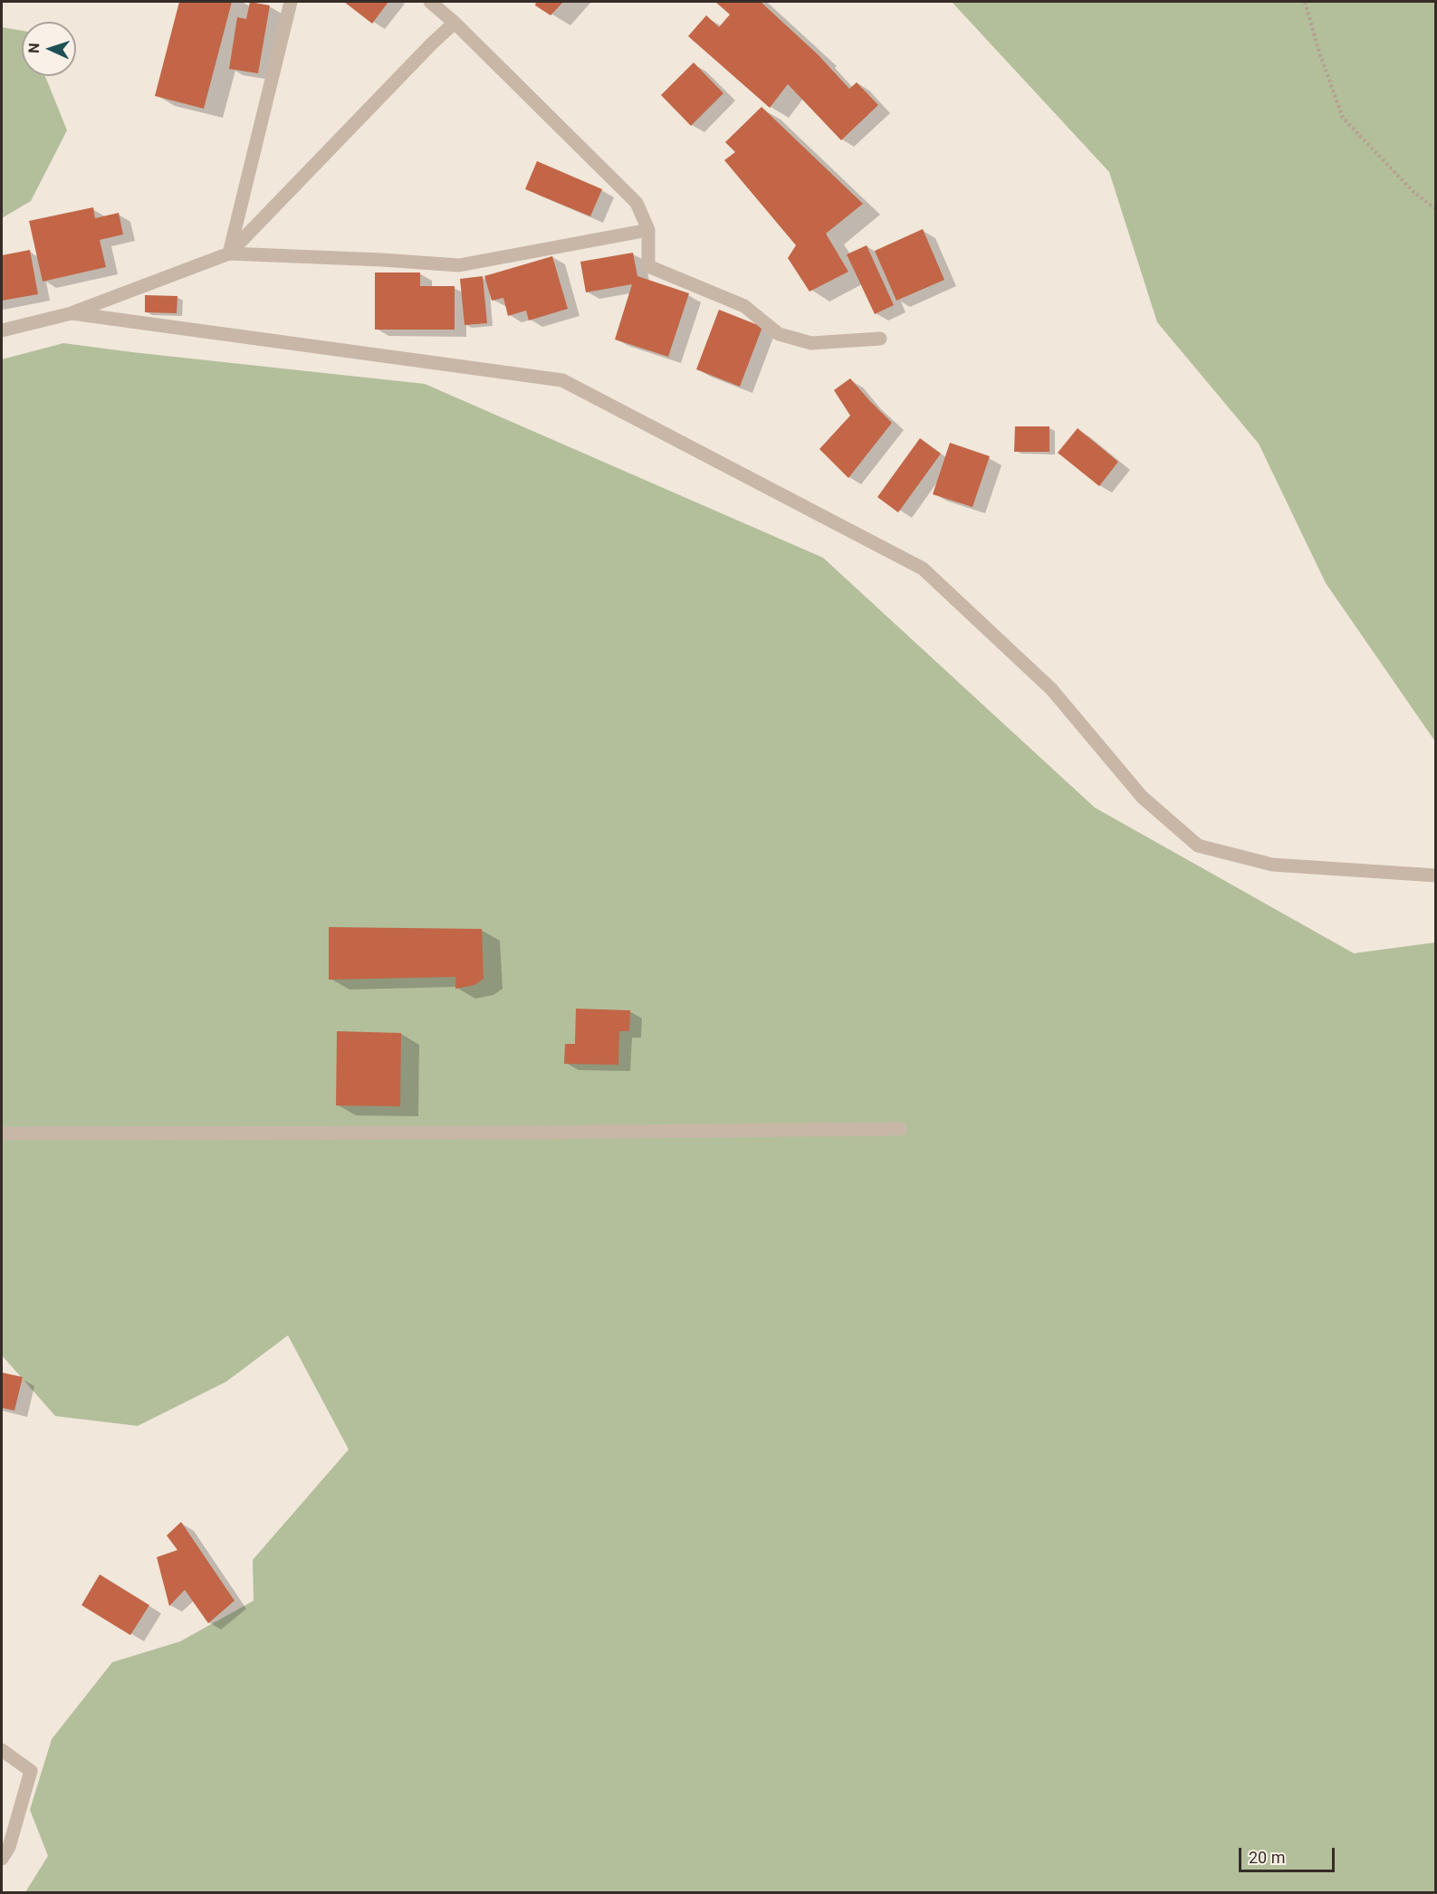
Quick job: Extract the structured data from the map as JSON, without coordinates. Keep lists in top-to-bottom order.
{
  "scale_bar": "20 m",
  "north": "left"
}
